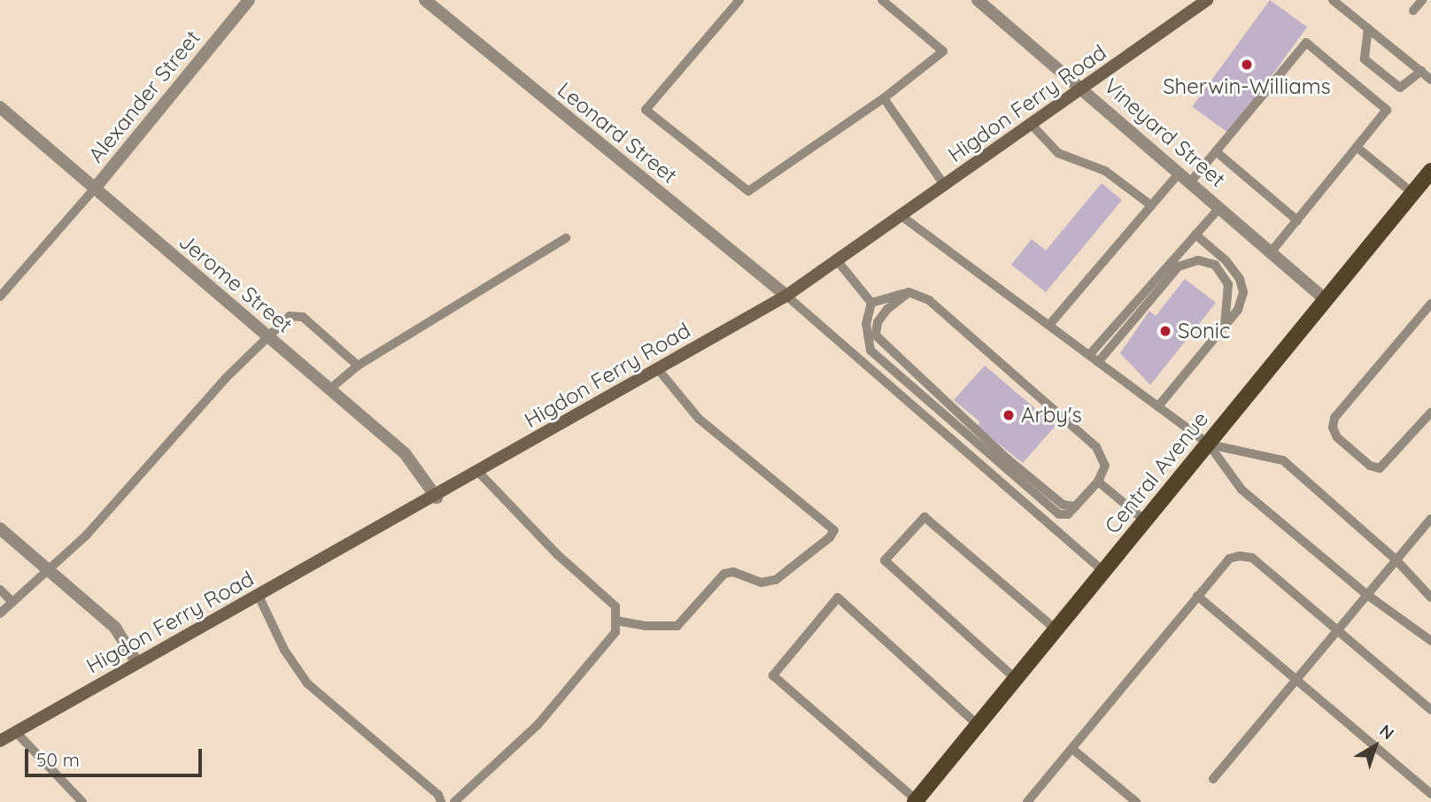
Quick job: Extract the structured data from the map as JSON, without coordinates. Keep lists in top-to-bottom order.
{
  "streets": {
    "main road": ["Higdon Ferry Road", "Central Avenue"],
    "street": [
      "Alexander Street",
      "Leonard Street",
      "Vineyard Street",
      "Jerome Street"
    ]
  },
  "crossings": [
    ["Alexander Street", "Jerome Street"],
    ["Higdon Ferry Road", "Leonard Street"],
    ["Higdon Ferry Road", "Vineyard Street"],
    ["Higdon Ferry Road", "Jerome Street"],
    ["Vineyard Street", "Central Avenue"]
  ],
  "places": ["Sherwin-Williams", "Sonic", "Arby's"],
  "scale_bar": "50 m",
  "north": "top right"
}
